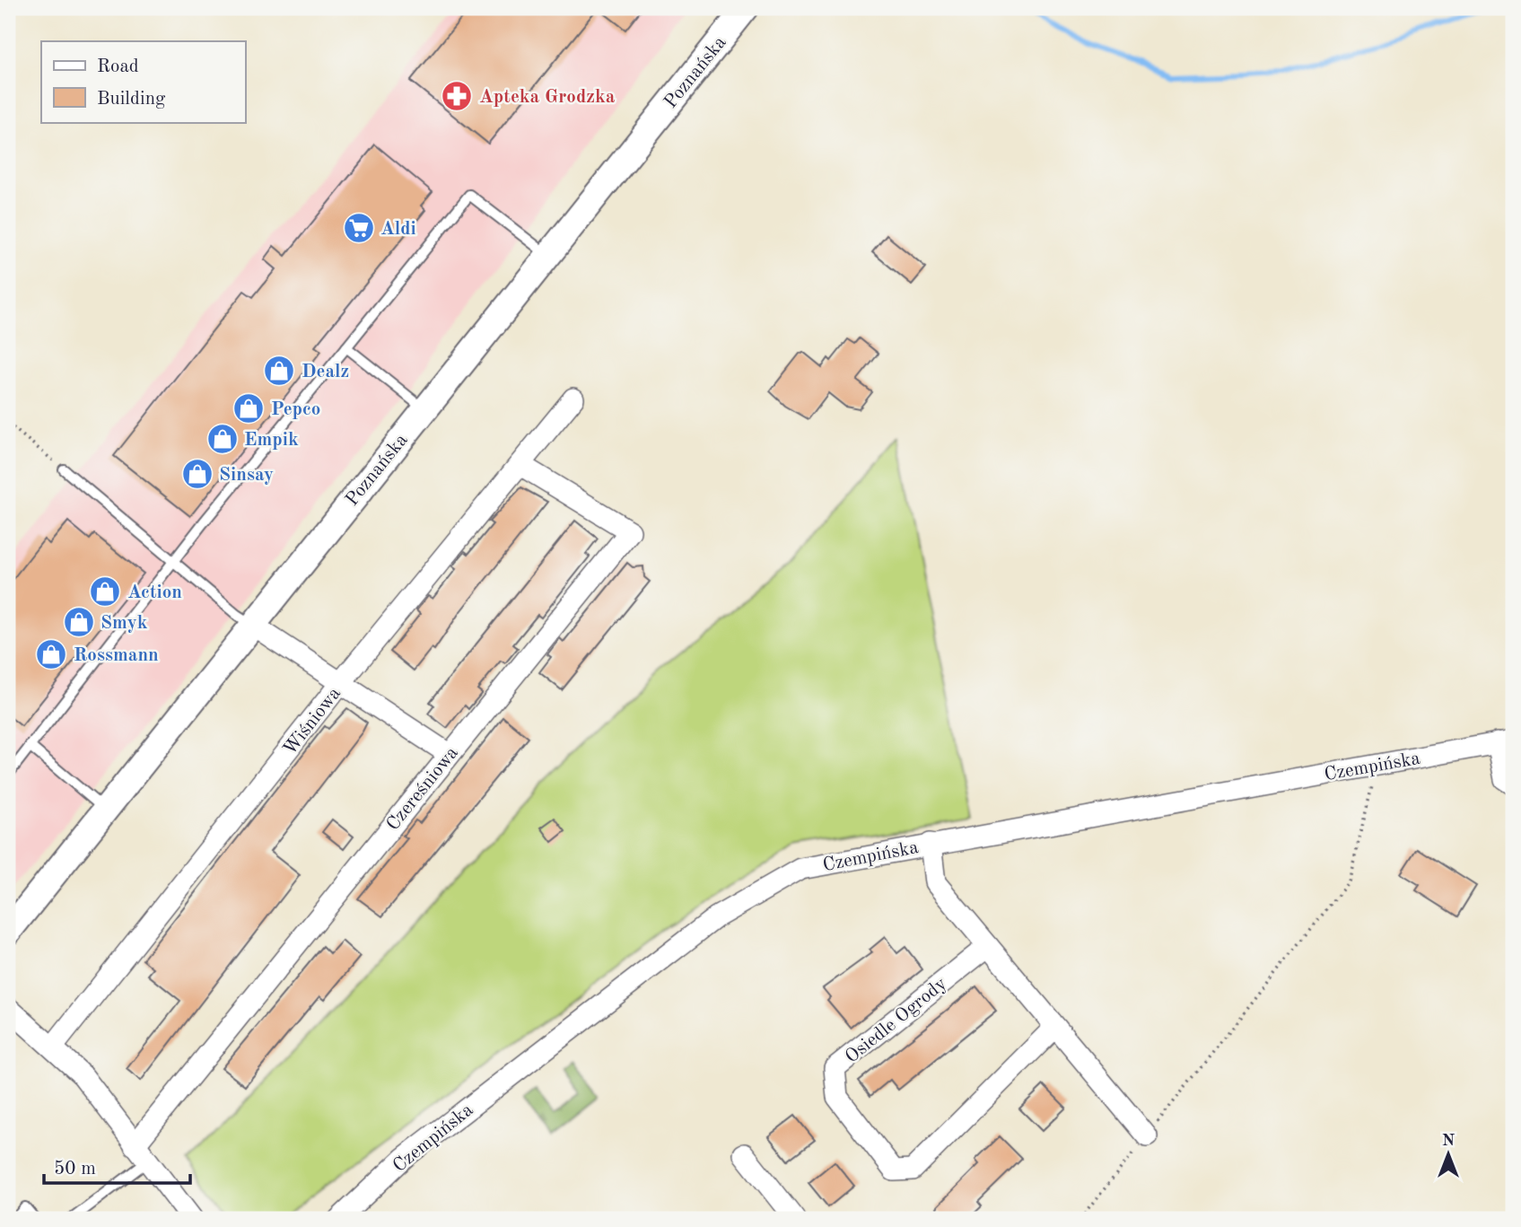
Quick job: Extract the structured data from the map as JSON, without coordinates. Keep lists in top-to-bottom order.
{
  "streets": {
    "street": [
      "Poznańska",
      "Wiśniowa",
      "Czempińska",
      "Czereśniowa",
      "Osiedle Ogrody"
    ]
  },
  "crossings": [
    ["Wiśniowa", "Czereśniowa"]
  ],
  "places": {
    "pharmacy": ["Apteka Grodzka"],
    "supermarket": ["Aldi"],
    "shop": [
      "Dealz",
      "Pepco",
      "Empik",
      "Sinsay",
      "Action",
      "Smyk",
      "Rossmann"
    ]
  },
  "legend": ["Road", "Building"],
  "scale_bar": "50 m",
  "north": "top"
}
